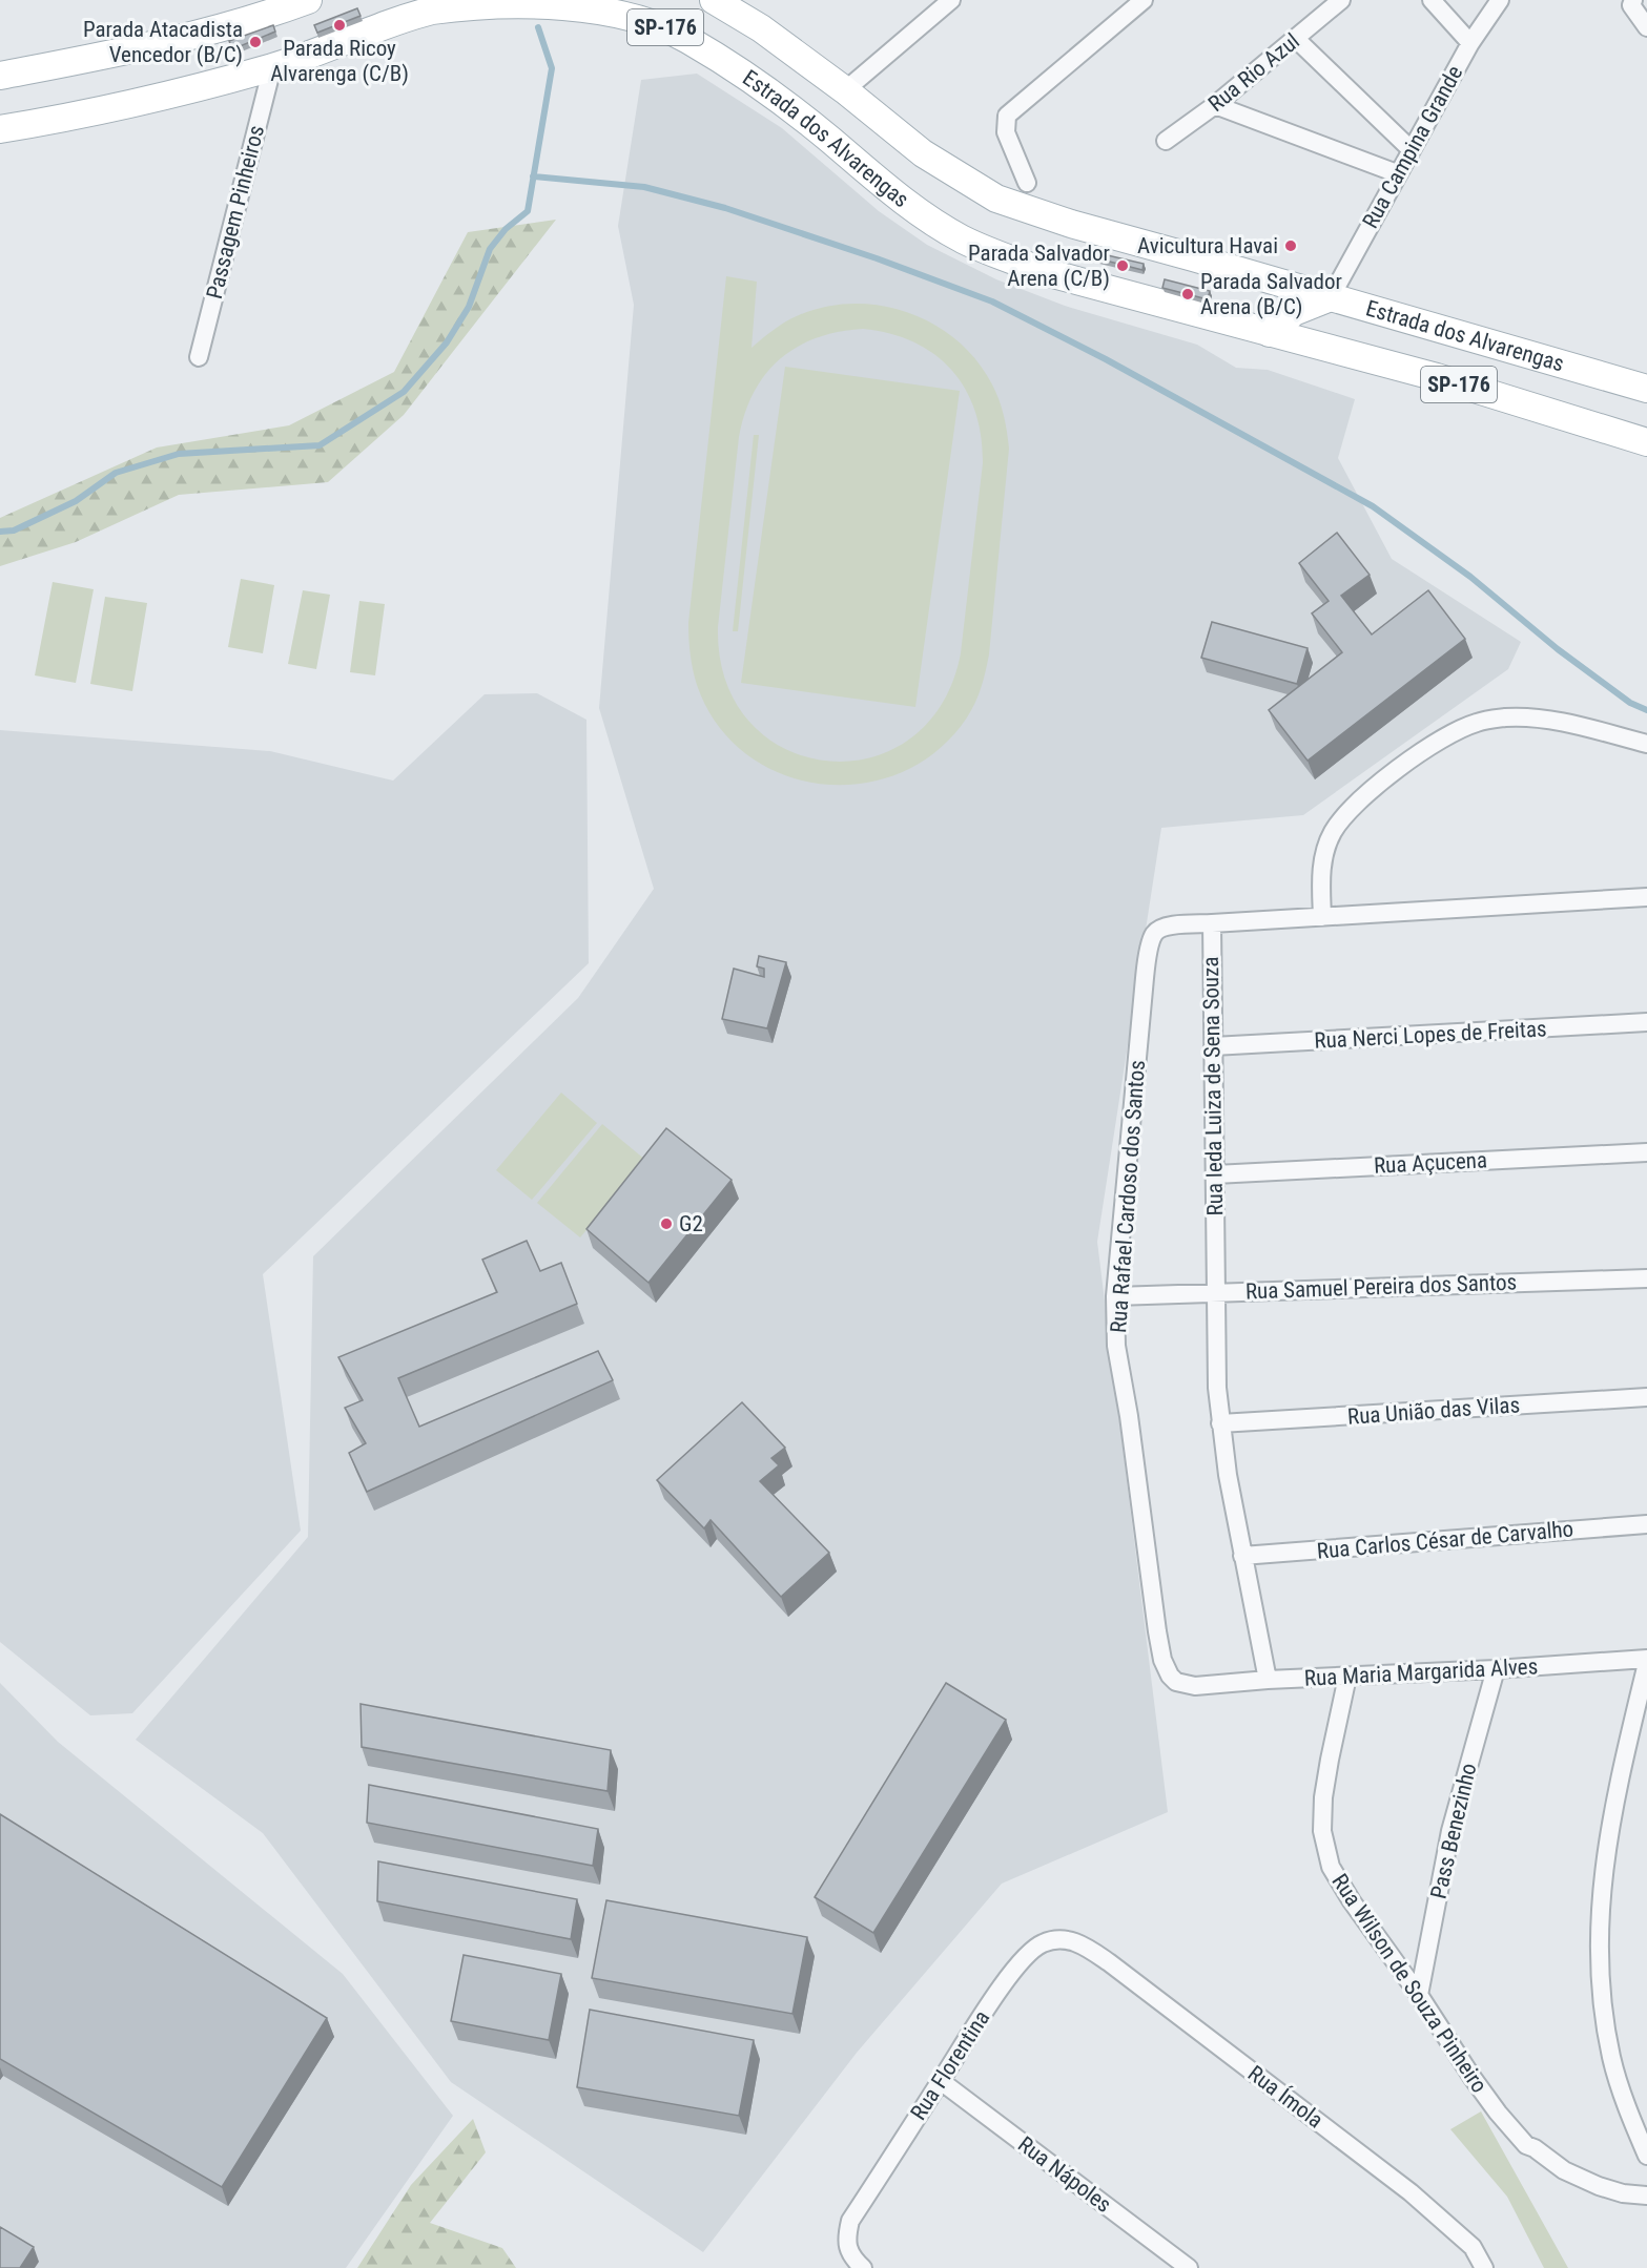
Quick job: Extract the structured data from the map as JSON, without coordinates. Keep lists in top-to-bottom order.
{
  "streets": {
    "main road": ["SP-176", "Estrada dos Alvarengas"],
    "street": [
      "Rua Rio Azul",
      "Rua Campina Grande",
      "Passagem Pinheiros",
      "Rua Nerci Lopes de Freitas",
      "Rua Ieda Luiza de Sena Souza",
      "Rua Açucena",
      "Rua Rafael Cardoso dos Santos",
      "Rua Samuel Pereira dos Santos",
      "Rua União das Vilas",
      "Rua Carlos César de Carvalho",
      "Rua Maria Margarida Alves",
      "Pass Benezinho",
      "Rua Wilson de Souza Pinheiro",
      "Rua Florentina",
      "Rua Ímola",
      "Rua Nápoles"
    ]
  },
  "crossings": [
    ["Estrada dos Alvarengas", "Rua Campina Grande"],
    ["Estrada dos Alvarengas", "Passagem Pinheiros"],
    ["Rua Nerci Lopes de Freitas", "Rua Ieda Luiza de Sena Souza"],
    ["Rua Ieda Luiza de Sena Souza", "Rua Açucena"],
    ["Rua Ieda Luiza de Sena Souza", "Rua Rafael Cardoso dos Santos"],
    ["Rua Ieda Luiza de Sena Souza", "Rua Samuel Pereira dos Santos"],
    ["Rua Ieda Luiza de Sena Souza", "Rua União das Vilas"],
    ["Rua Ieda Luiza de Sena Souza", "Rua Carlos César de Carvalho"],
    ["Rua Ieda Luiza de Sena Souza", "Rua Maria Margarida Alves"],
    ["Rua Rafael Cardoso dos Santos", "Rua Samuel Pereira dos Santos"],
    ["Rua Rafael Cardoso dos Santos", "Rua Maria Margarida Alves"],
    ["Rua Maria Margarida Alves", "Pass Benezinho"],
    ["Rua Maria Margarida Alves", "Rua Wilson de Souza Pinheiro"],
    ["Pass Benezinho", "Rua Wilson de Souza Pinheiro"],
    ["Rua Florentina", "Rua Ímola"],
    ["Rua Florentina", "Rua Nápoles"]
  ],
  "places": [
    "Parada Ricoy Alvarenga (C/B)",
    "Parada Atacadista Vencedor (B/C)",
    "Avicultura Havai",
    "Parada Salvador Arena (C/B)",
    "Parada Salvador Arena (B/C)",
    "G2"
  ]
}
